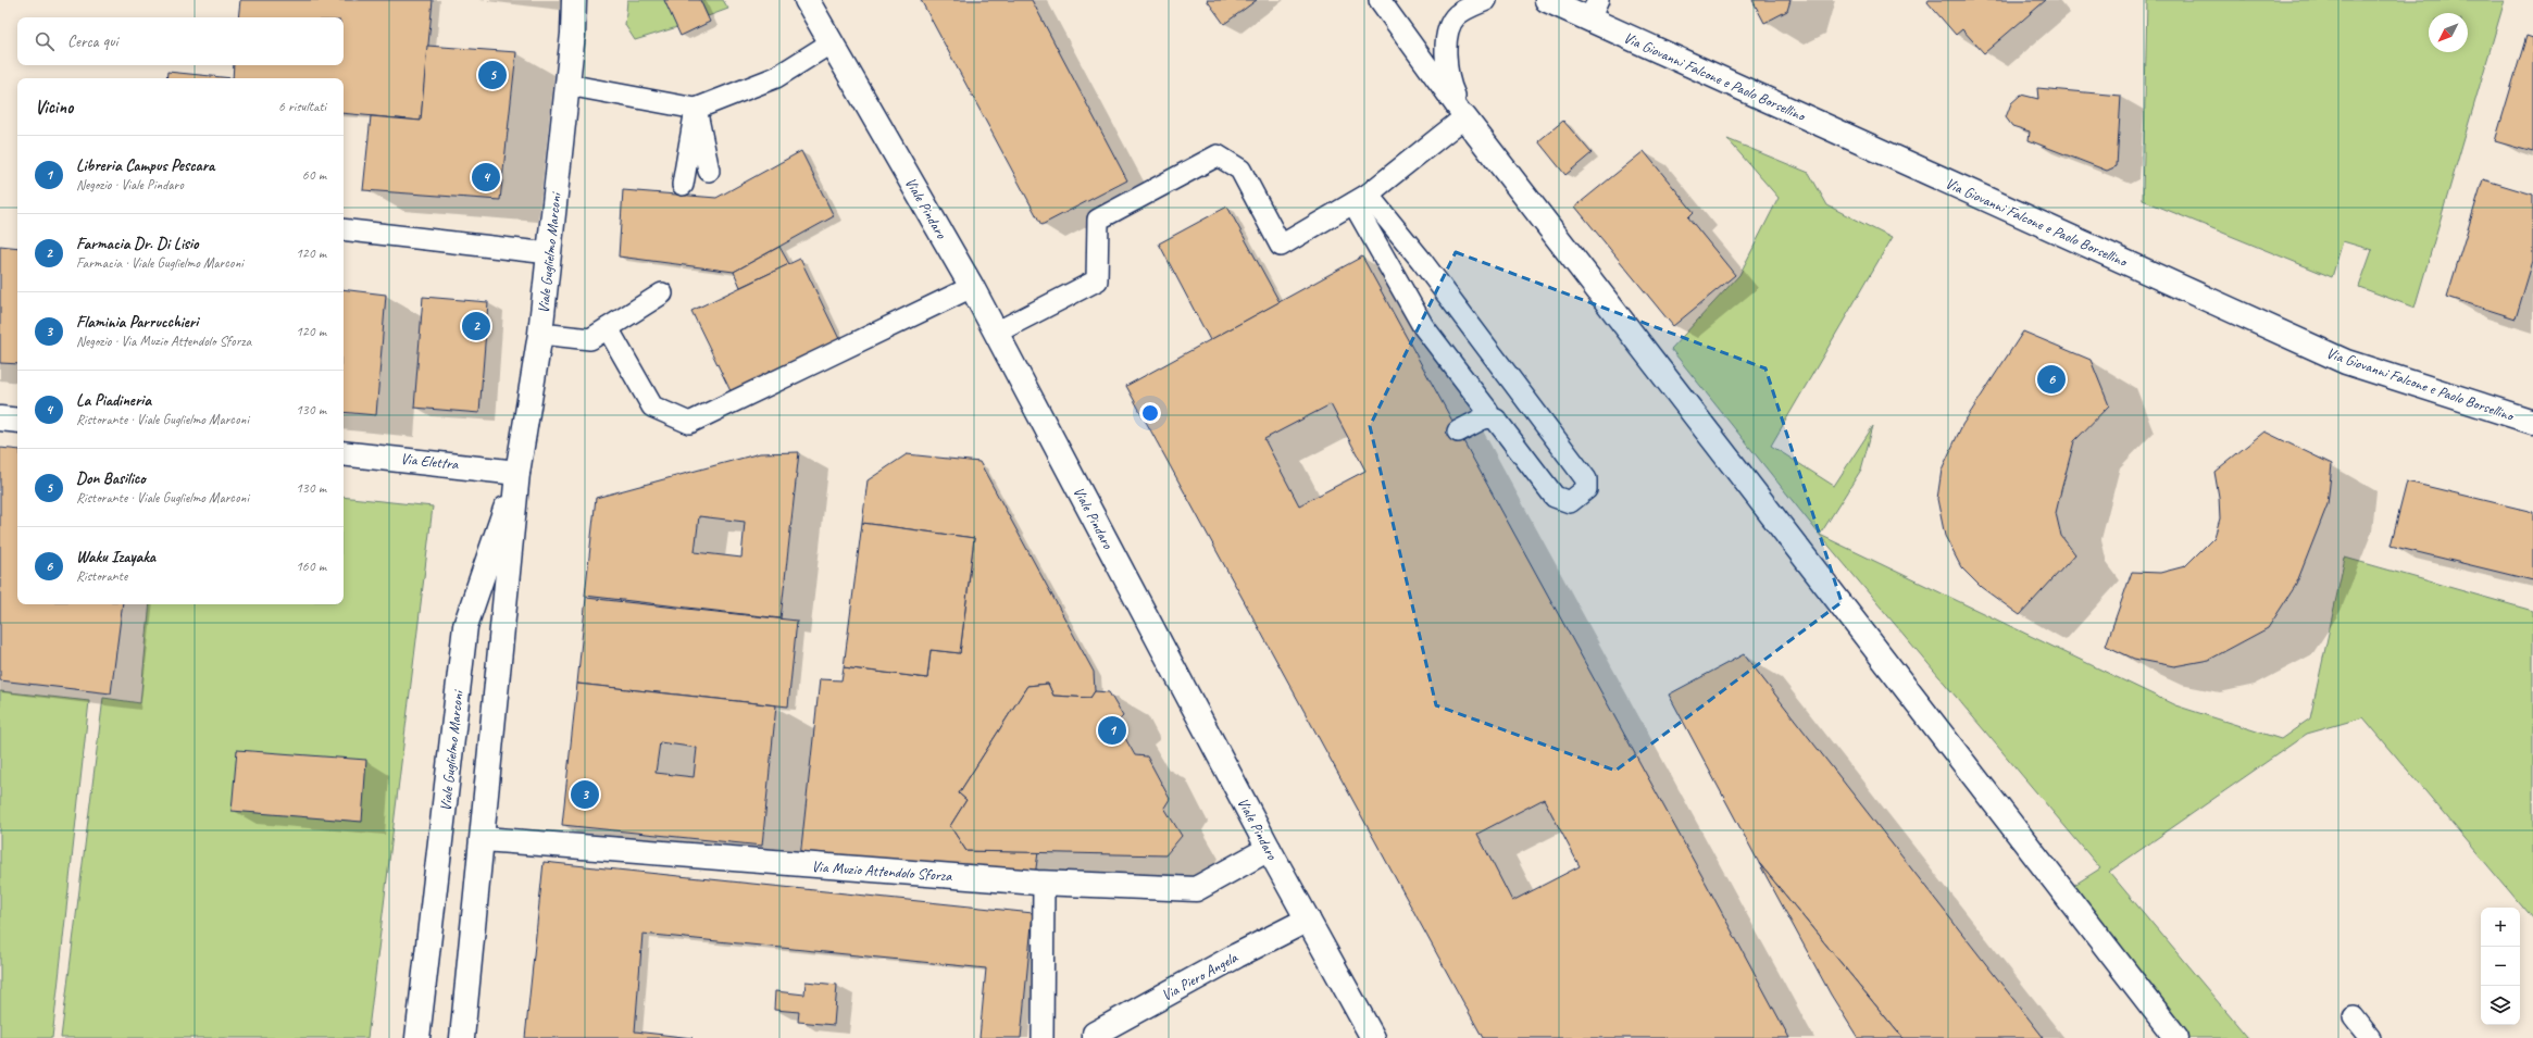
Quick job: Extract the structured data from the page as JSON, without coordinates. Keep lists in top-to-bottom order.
{
  "streets": {
    "street": [
      "Via Giovanni Falcone e Paolo Borsellino",
      "Viale Pindaro",
      "Viale Guglielmo Marconi",
      "Via Elettra",
      "Via Muzio Attendolo Sforza",
      "Via Piero Angela"
    ]
  },
  "crossings": [
    ["Viale Pindaro", "Via Muzio Attendolo Sforza"],
    ["Viale Pindaro", "Via Piero Angela"],
    ["Viale Guglielmo Marconi", "Via Elettra"],
    ["Viale Guglielmo Marconi", "Via Muzio Attendolo Sforza"]
  ],
  "north": "bottom left",
  "page": {
    "search": "Cerca qui",
    "pins": [
      "5",
      "4",
      "2",
      "6",
      "1",
      "3"
    ],
    "heading": ["Vicino", "6 risultati"],
    "list": [
      {
        "mark": "1",
        "name": "Libreria Campus Pescara",
        "note": "Negozio · Viale Pindaro",
        "value": "60 m"
      },
      {
        "mark": "2",
        "name": "Farmacia Dr. Di Lisio",
        "note": "Farmacia · Viale Guglielmo Marconi",
        "value": "120 m"
      },
      {
        "mark": "3",
        "name": "Flaminia Parrucchieri",
        "note": "Negozio · Via Muzio Attendolo Sforza",
        "value": "120 m"
      },
      {
        "mark": "4",
        "name": "La Piadineria",
        "note": "Ristorante · Viale Guglielmo Marconi",
        "value": "130 m"
      },
      {
        "mark": "5",
        "name": "Don Basilico",
        "note": "Ristorante · Viale Guglielmo Marconi",
        "value": "130 m"
      },
      {
        "mark": "6",
        "name": "Waku Izayaka",
        "note": "Ristorante",
        "value": "160 m"
      }
    ],
    "map_buttons": ["+", "−"]
  }
}
